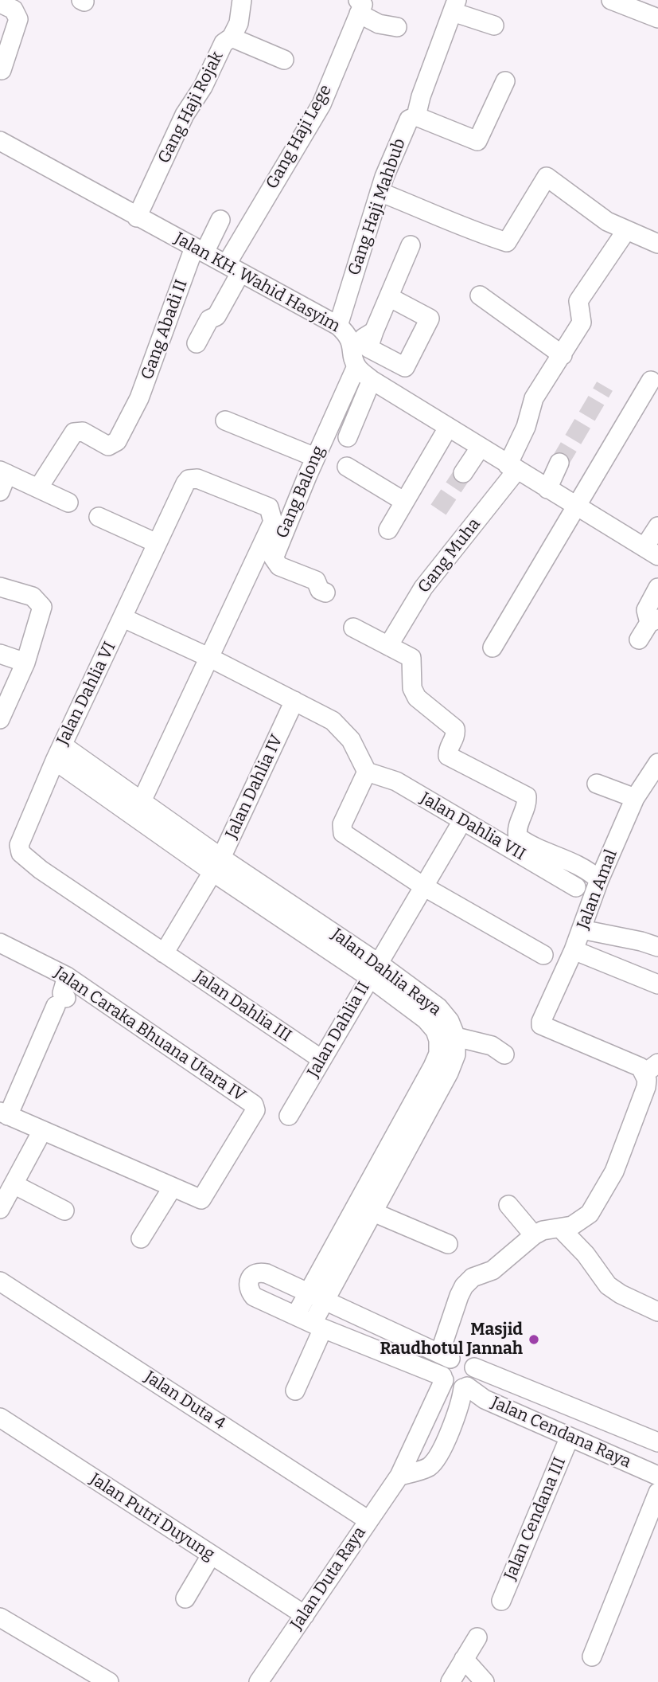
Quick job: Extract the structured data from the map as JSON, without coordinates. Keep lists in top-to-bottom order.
{
  "streets": {
    "street": [
      "Gang Haji Rojak",
      "Gang Haji Lege",
      "Gang Haji Mahbub",
      "Jalan KH. Wahid Hasyim",
      "Gang Abadi II",
      "Gang Balong",
      "Gang Muha",
      "Jalan Dahlia VI",
      "Jalan Dahlia IV",
      "Jalan Dahlia VII",
      "Jalan Amal",
      "Jalan Dahlia Raya",
      "Jalan Dahlia III",
      "Jalan Dahlia II",
      "Jalan Caraka Bhuana Utara IV",
      "Jalan Duta 4",
      "Jalan Cendana Raya",
      "Jalan Putri Duyung",
      "Jalan Cendana III",
      "Jalan Duta Raya"
    ]
  },
  "crossings": [
    ["Gang Haji Rojak", "Jalan KH. Wahid Hasyim"],
    ["Gang Haji Lege", "Jalan KH. Wahid Hasyim"],
    ["Gang Haji Mahbub", "Jalan KH. Wahid Hasyim"],
    ["Jalan KH. Wahid Hasyim", "Gang Abadi II"],
    ["Jalan KH. Wahid Hasyim", "Gang Balong"],
    ["Jalan Dahlia VI", "Jalan Dahlia Raya"],
    ["Jalan Dahlia VI", "Jalan Dahlia III"],
    ["Jalan Dahlia IV", "Jalan Dahlia Raya"],
    ["Jalan Dahlia VII", "Jalan Dahlia II"],
    ["Jalan Dahlia Raya", "Jalan Dahlia II"],
    ["Jalan Dahlia III", "Jalan Dahlia II"],
    ["Jalan Duta 4", "Jalan Duta Raya"],
    ["Jalan Cendana Raya", "Jalan Cendana III"],
    ["Jalan Cendana Raya", "Jalan Duta Raya"],
    ["Jalan Putri Duyung", "Jalan Duta Raya"]
  ],
  "places": ["Masjid Raudhotul Jannah"]
}
